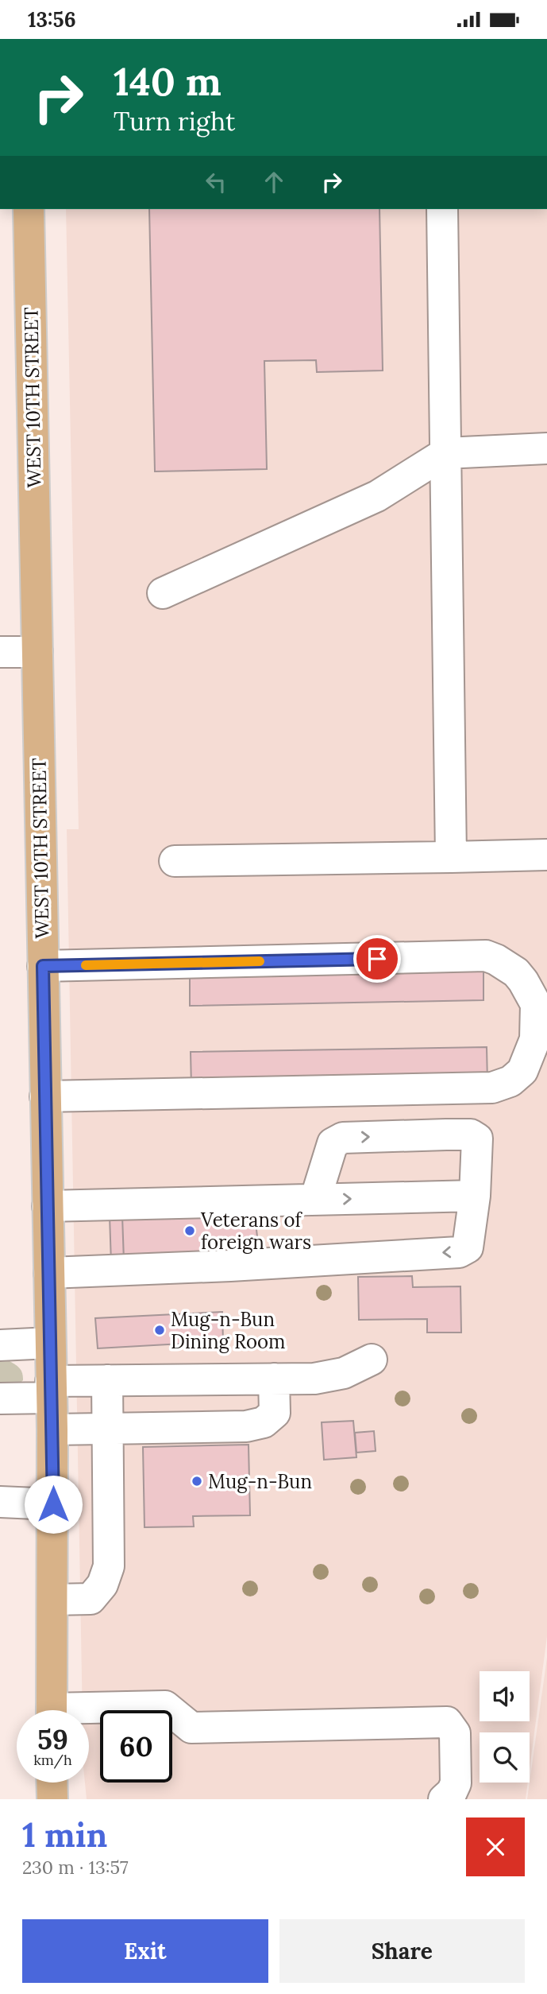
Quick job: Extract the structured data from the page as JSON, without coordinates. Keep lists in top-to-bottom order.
{
  "streets": {
    "main road": ["WEST 10TH STREET"]
  },
  "places": ["Veterans of foreign wars", "Mug-n-Bun Dining Room", "Mug-n-Bun"],
  "page": {
    "status": "13:56",
    "turn": ["140 m", "Turn right"],
    "speed": "59 km/h",
    "limit": "60",
    "heading": ["1 min", "230 m · 13:57"],
    "buttons": ["Exit", "Share"]
  }
}
